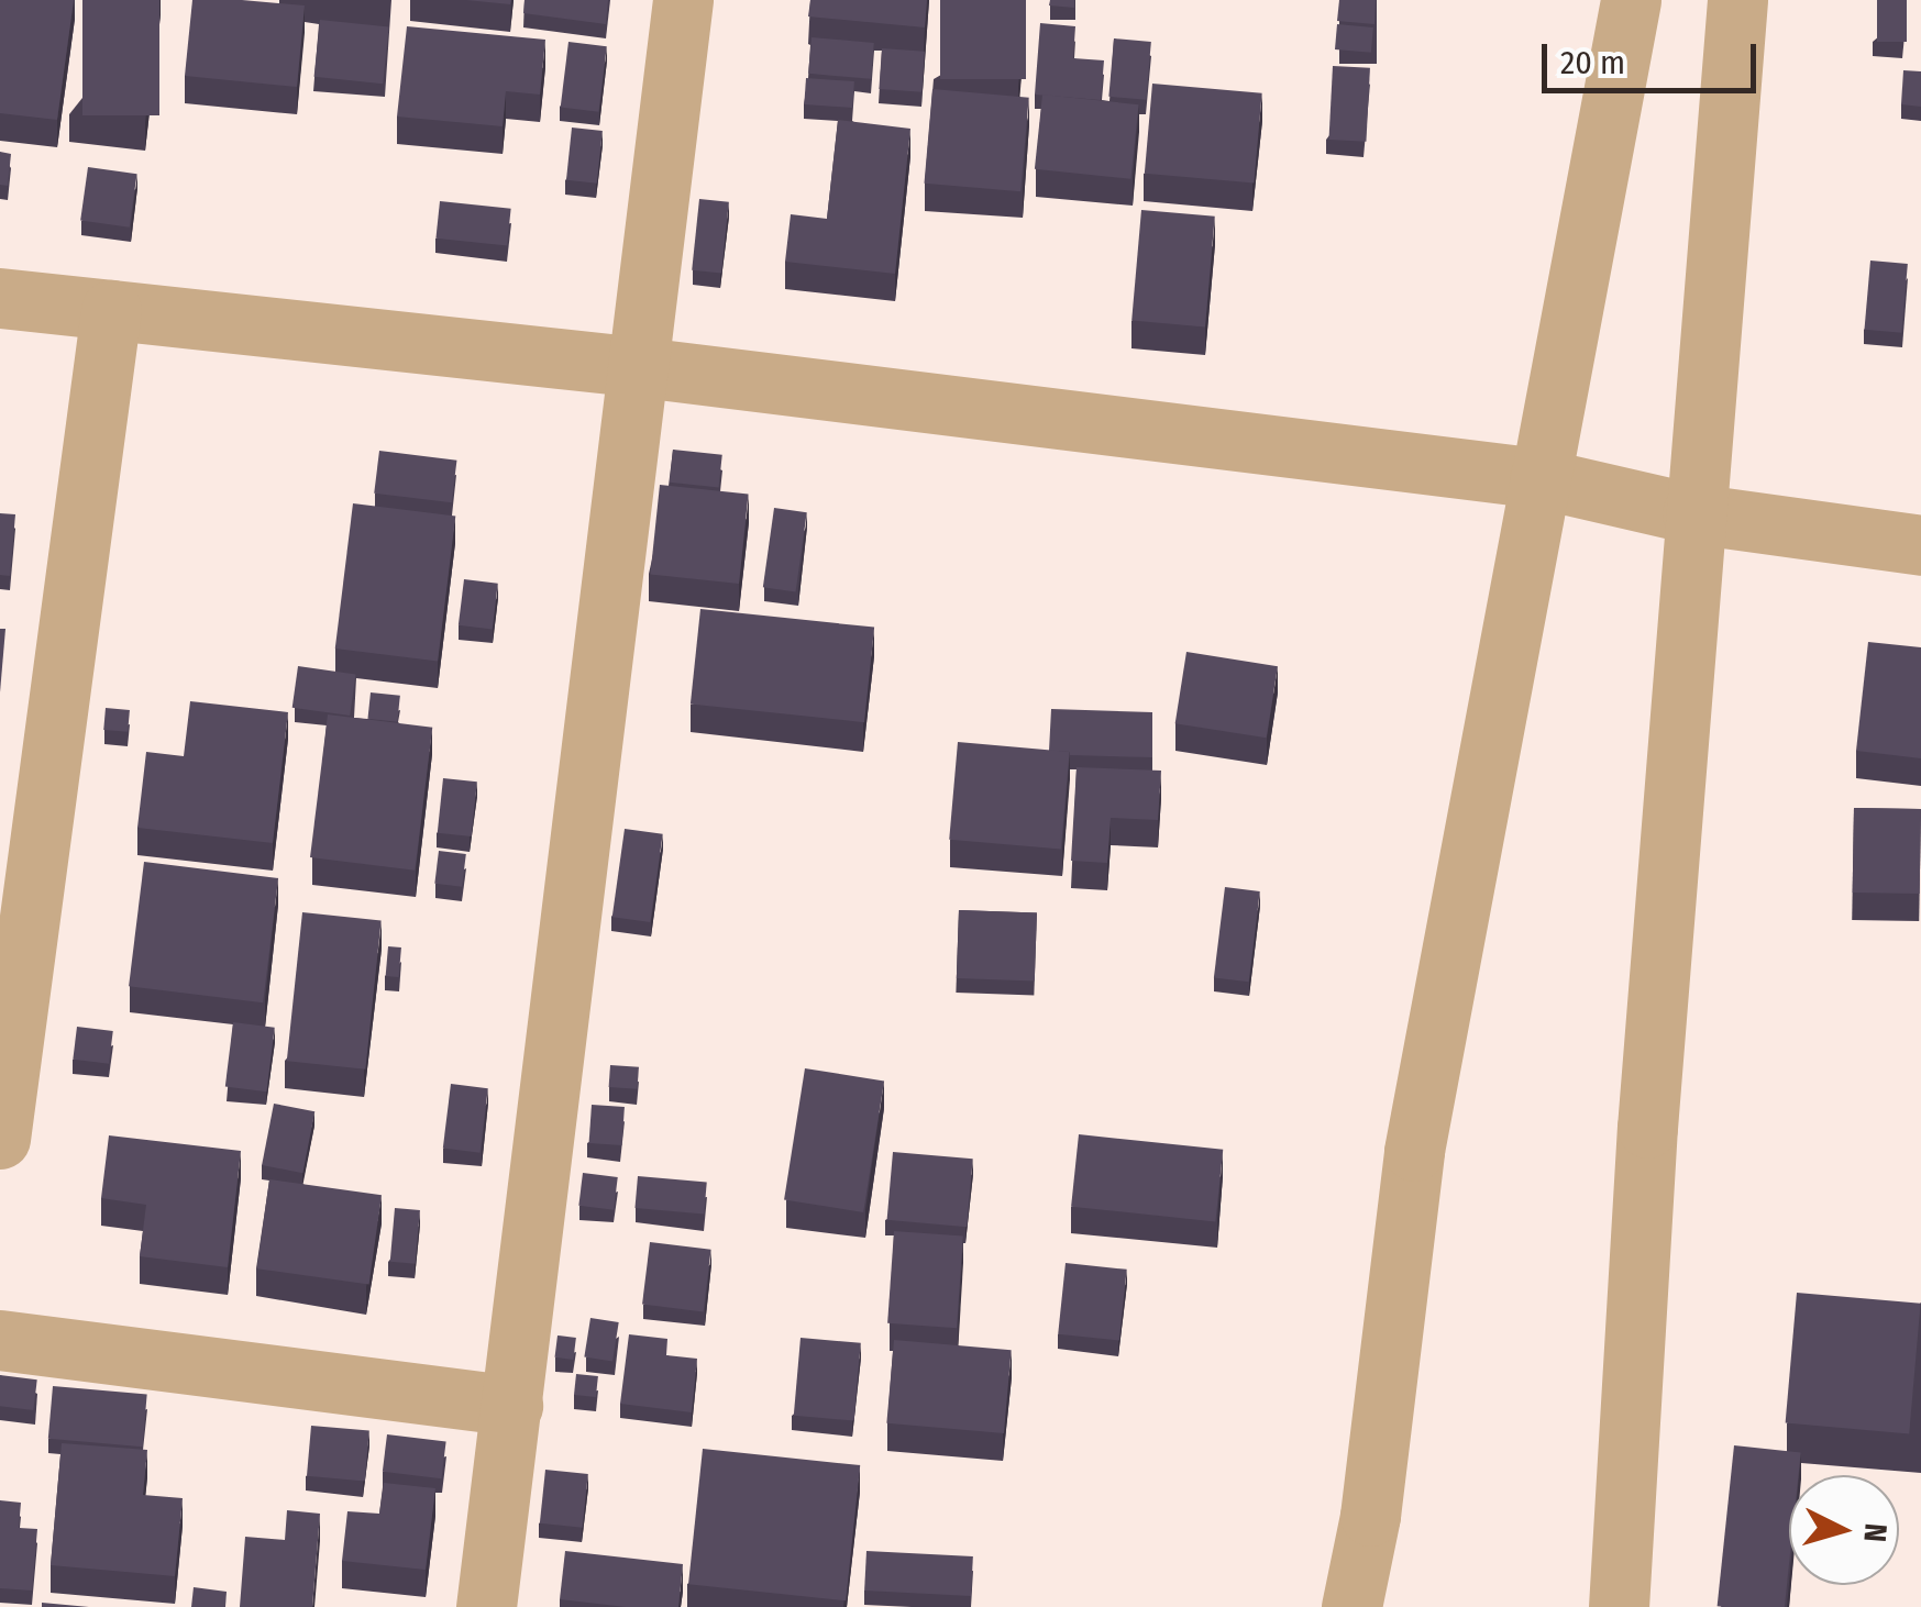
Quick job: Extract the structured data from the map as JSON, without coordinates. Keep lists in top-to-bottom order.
{
  "scale_bar": "20 m",
  "north": "right"
}
